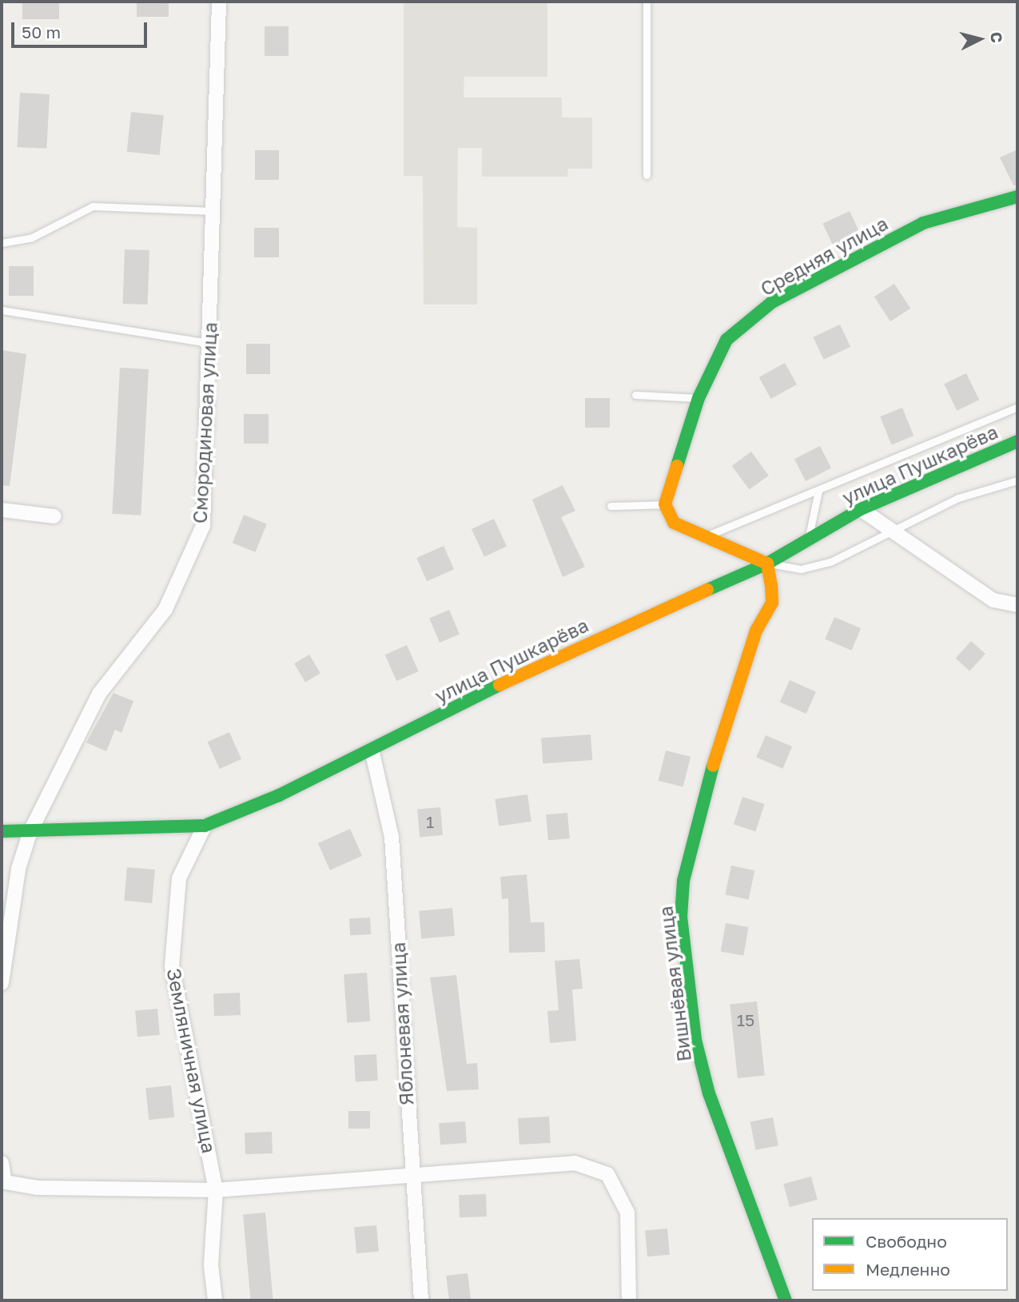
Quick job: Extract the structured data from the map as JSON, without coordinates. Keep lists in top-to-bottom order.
{
  "streets": {
    "street": [
      "Средняя улица",
      "Смородиновая улица",
      "улица Пушкарёва",
      "Вишнёвая улица",
      "Яблоневая улица",
      "Земляничная улица"
    ]
  },
  "crossings": [
    ["Смородиновая улица", "улица Пушкарёва"],
    ["улица Пушкарёва", "Вишнёвая улица"],
    ["улица Пушкарёва", "Яблоневая улица"],
    ["улица Пушкарёва", "Земляничная улица"]
  ],
  "house_numbers": ["1", "15"],
  "legend": ["Свободно", "Медленно"],
  "scale_bar": "50 m",
  "north": "right"
}
